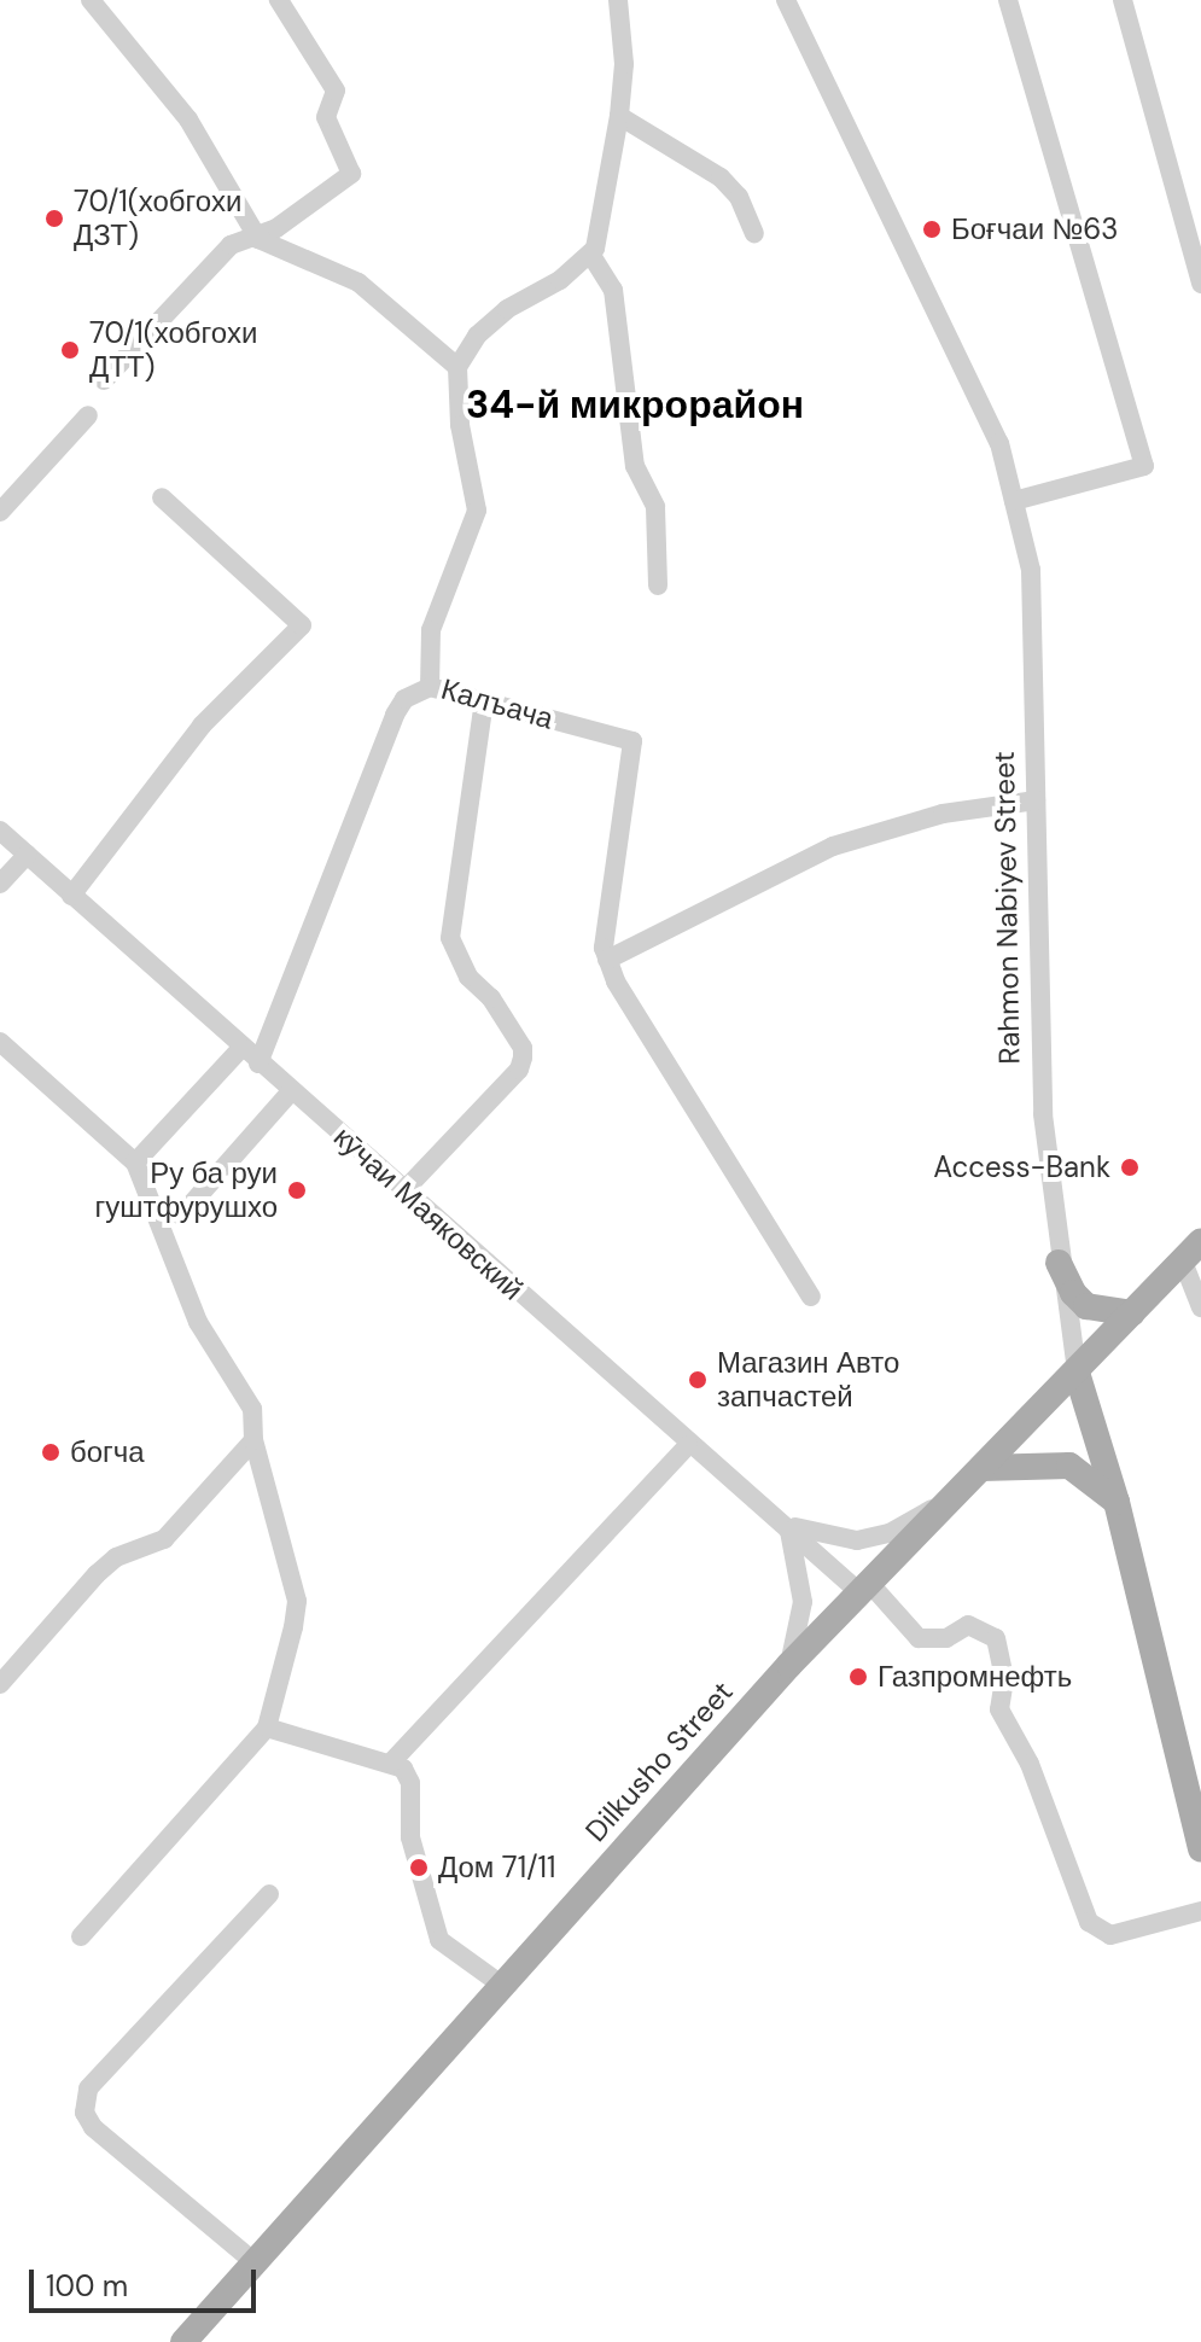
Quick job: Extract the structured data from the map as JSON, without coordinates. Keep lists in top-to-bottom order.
{
  "streets": {
    "main road": ["Rahmon Nabiyev Street", "Dilkusho Street"],
    "street": ["Калъача", "кӯчаи Маяковский"]
  },
  "crossings": [
    ["Rahmon Nabiyev Street", "Dilkusho Street"],
    ["кӯчаи Маяковский", "Dilkusho Street"]
  ],
  "districts": ["34-й микрорайон"],
  "places": [
    "70/1(хобгохи ДЗТ)",
    "Боғчаи №63",
    "70/1(хобгохи ДТТ)",
    "Access-Bank",
    "Ру ба руи гуштфурушхо",
    "Магазин Авто запчастей",
    "богча",
    "Газпромнефть",
    "Дом 71/11"
  ],
  "scale_bar": "100 m"
}
